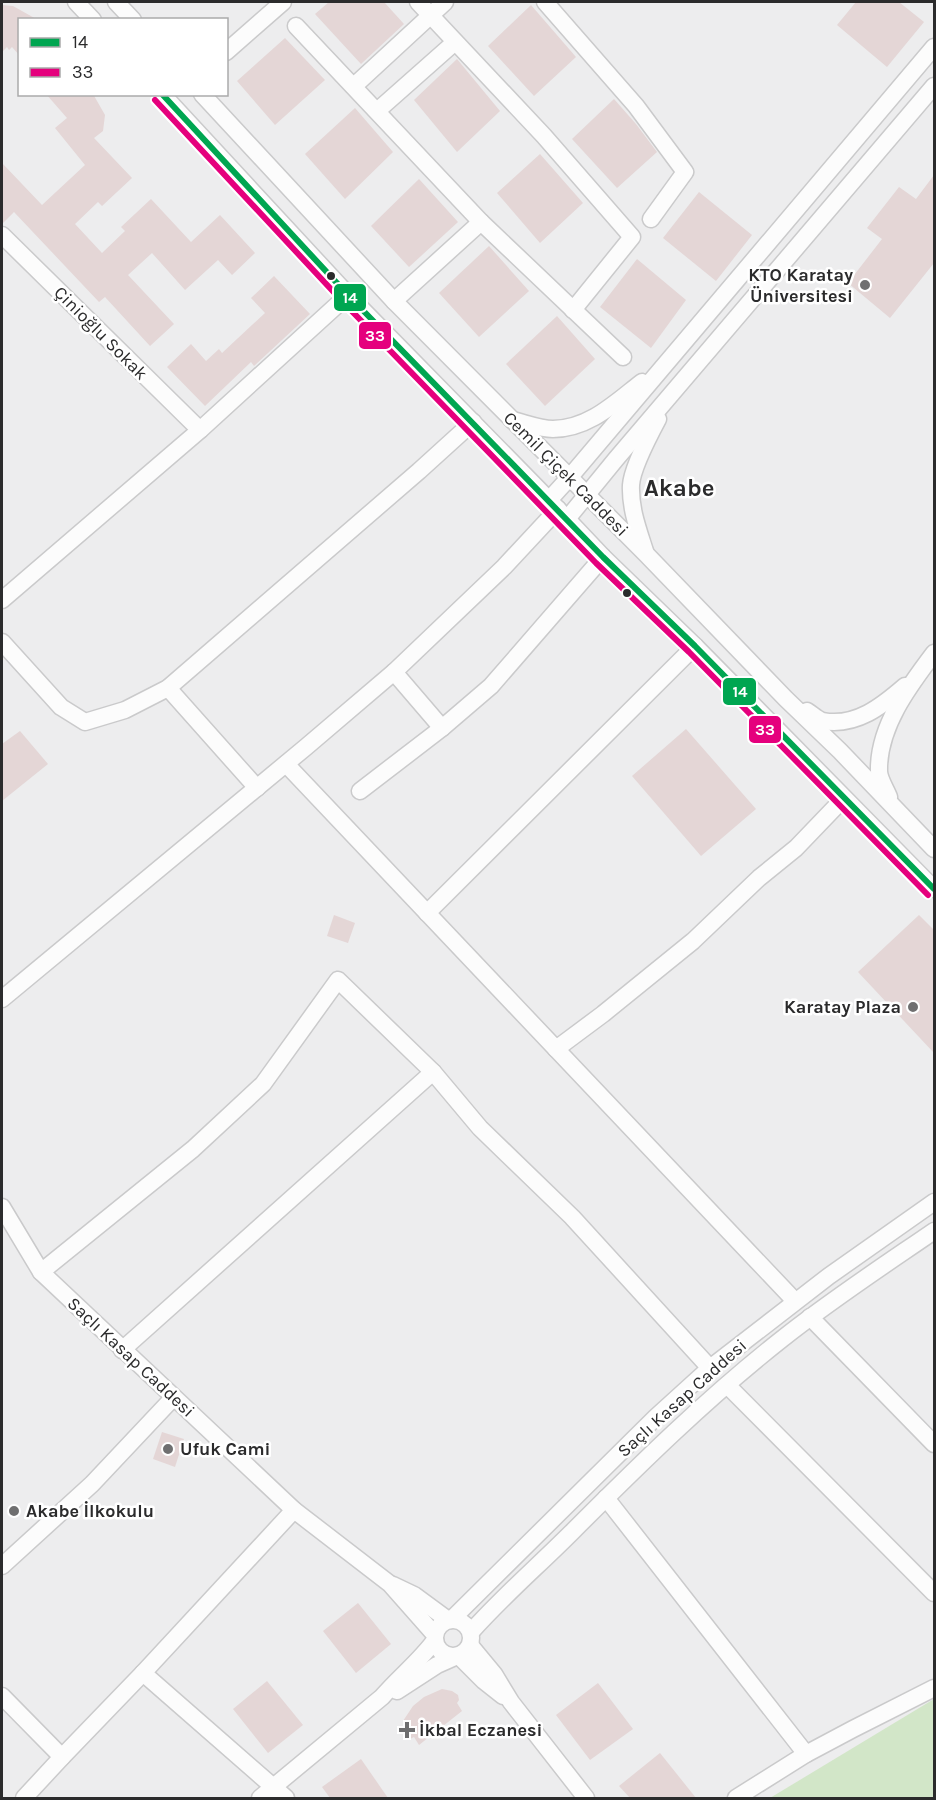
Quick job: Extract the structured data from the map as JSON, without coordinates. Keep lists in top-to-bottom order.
{
  "streets": {
    "street": ["Çinioğlu Sokak", "Cemil Çiçek Caddesi", "Saçlı Kasap Caddesi"]
  },
  "districts": ["Akabe"],
  "places": {
    "other": [
      "KTO Karatay Üniversitesi",
      "Karatay Plaza",
      "Ufuk Cami",
      "Akabe İlkokulu"
    ],
    "health": ["İkbal Eczanesi"]
  },
  "lines": ["transit line 14", "transit line 33"],
  "legend": ["14", "33"]
}
